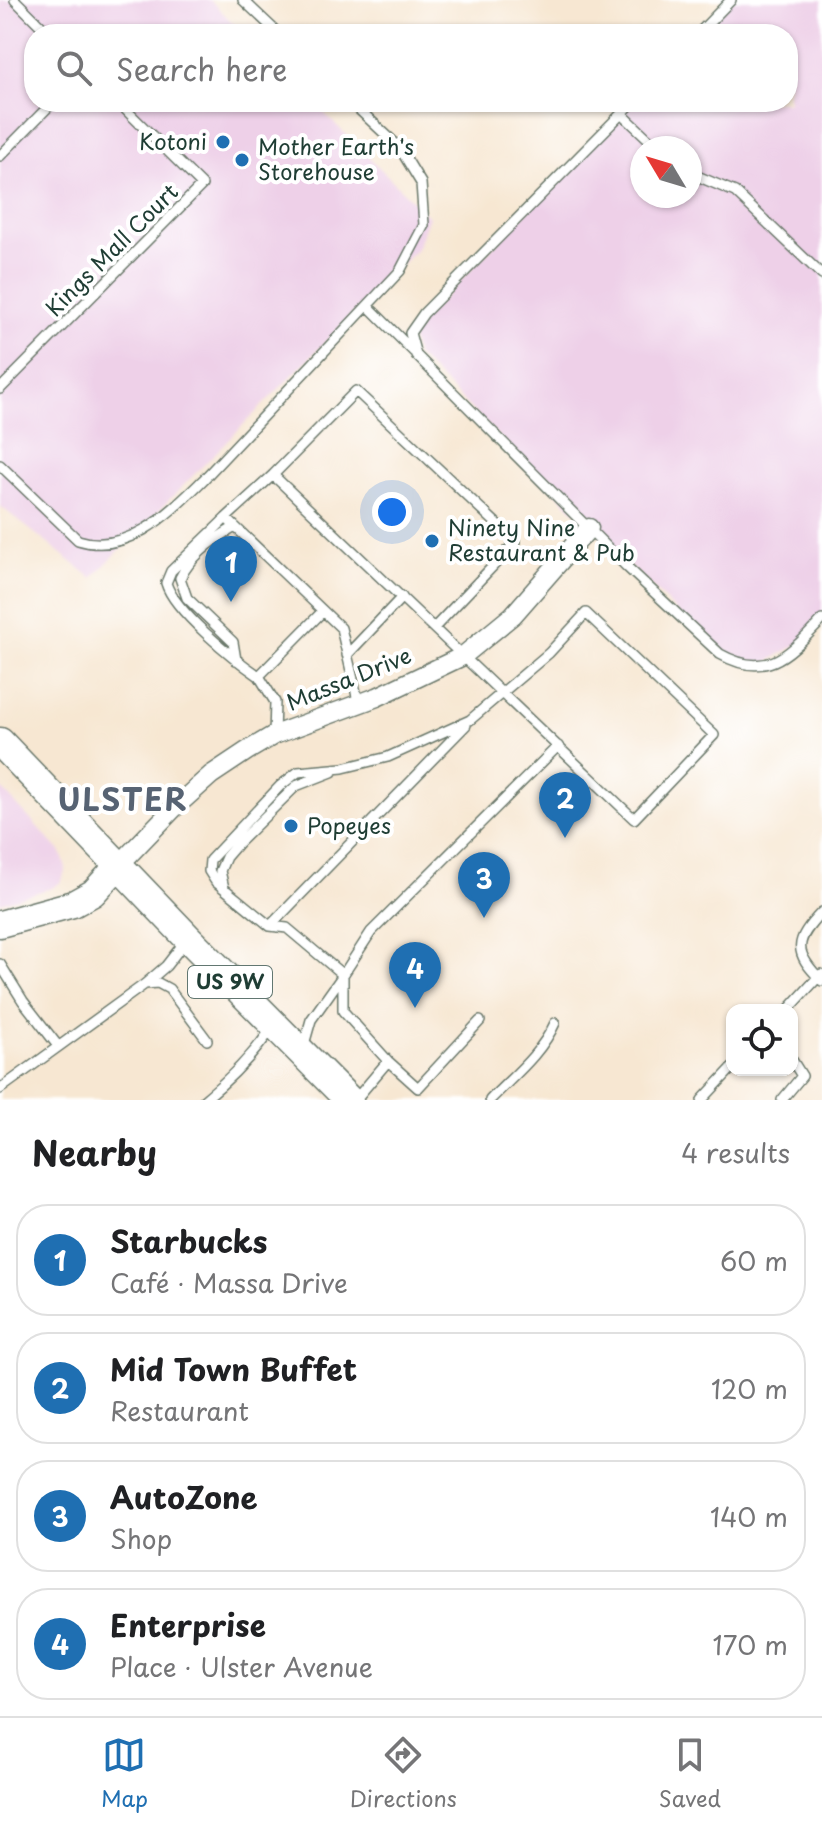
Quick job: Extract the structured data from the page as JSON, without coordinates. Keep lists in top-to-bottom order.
{
  "streets": {
    "main road": ["US 9W"],
    "street": ["Massa Drive"],
    "lane": ["Kings Mall Court"]
  },
  "crossings": [
    ["Massa Drive", "US 9W"]
  ],
  "districts": ["ULSTER"],
  "places": [
    "Kotoni",
    "Mother Earth's Storehouse",
    "Ninety Nine Restaurant & Pub",
    "Popeyes"
  ],
  "north": "top left",
  "page": {
    "search": "Search here",
    "pins": [
      "1",
      "2",
      "3",
      "4"
    ],
    "heading": ["Nearby", "4 results"],
    "list": [
      {
        "mark": "1",
        "name": "Starbucks",
        "note": "Café · Massa Drive",
        "value": "60 m"
      },
      {
        "mark": "2",
        "name": "Mid Town Buffet",
        "note": "Restaurant",
        "value": "120 m"
      },
      {
        "mark": "3",
        "name": "AutoZone",
        "note": "Shop",
        "value": "140 m"
      },
      {
        "mark": "4",
        "name": "Enterprise",
        "note": "Place · Ulster Avenue",
        "value": "170 m"
      }
    ],
    "nav": ["Map", "Directions", "Saved"]
  }
}
